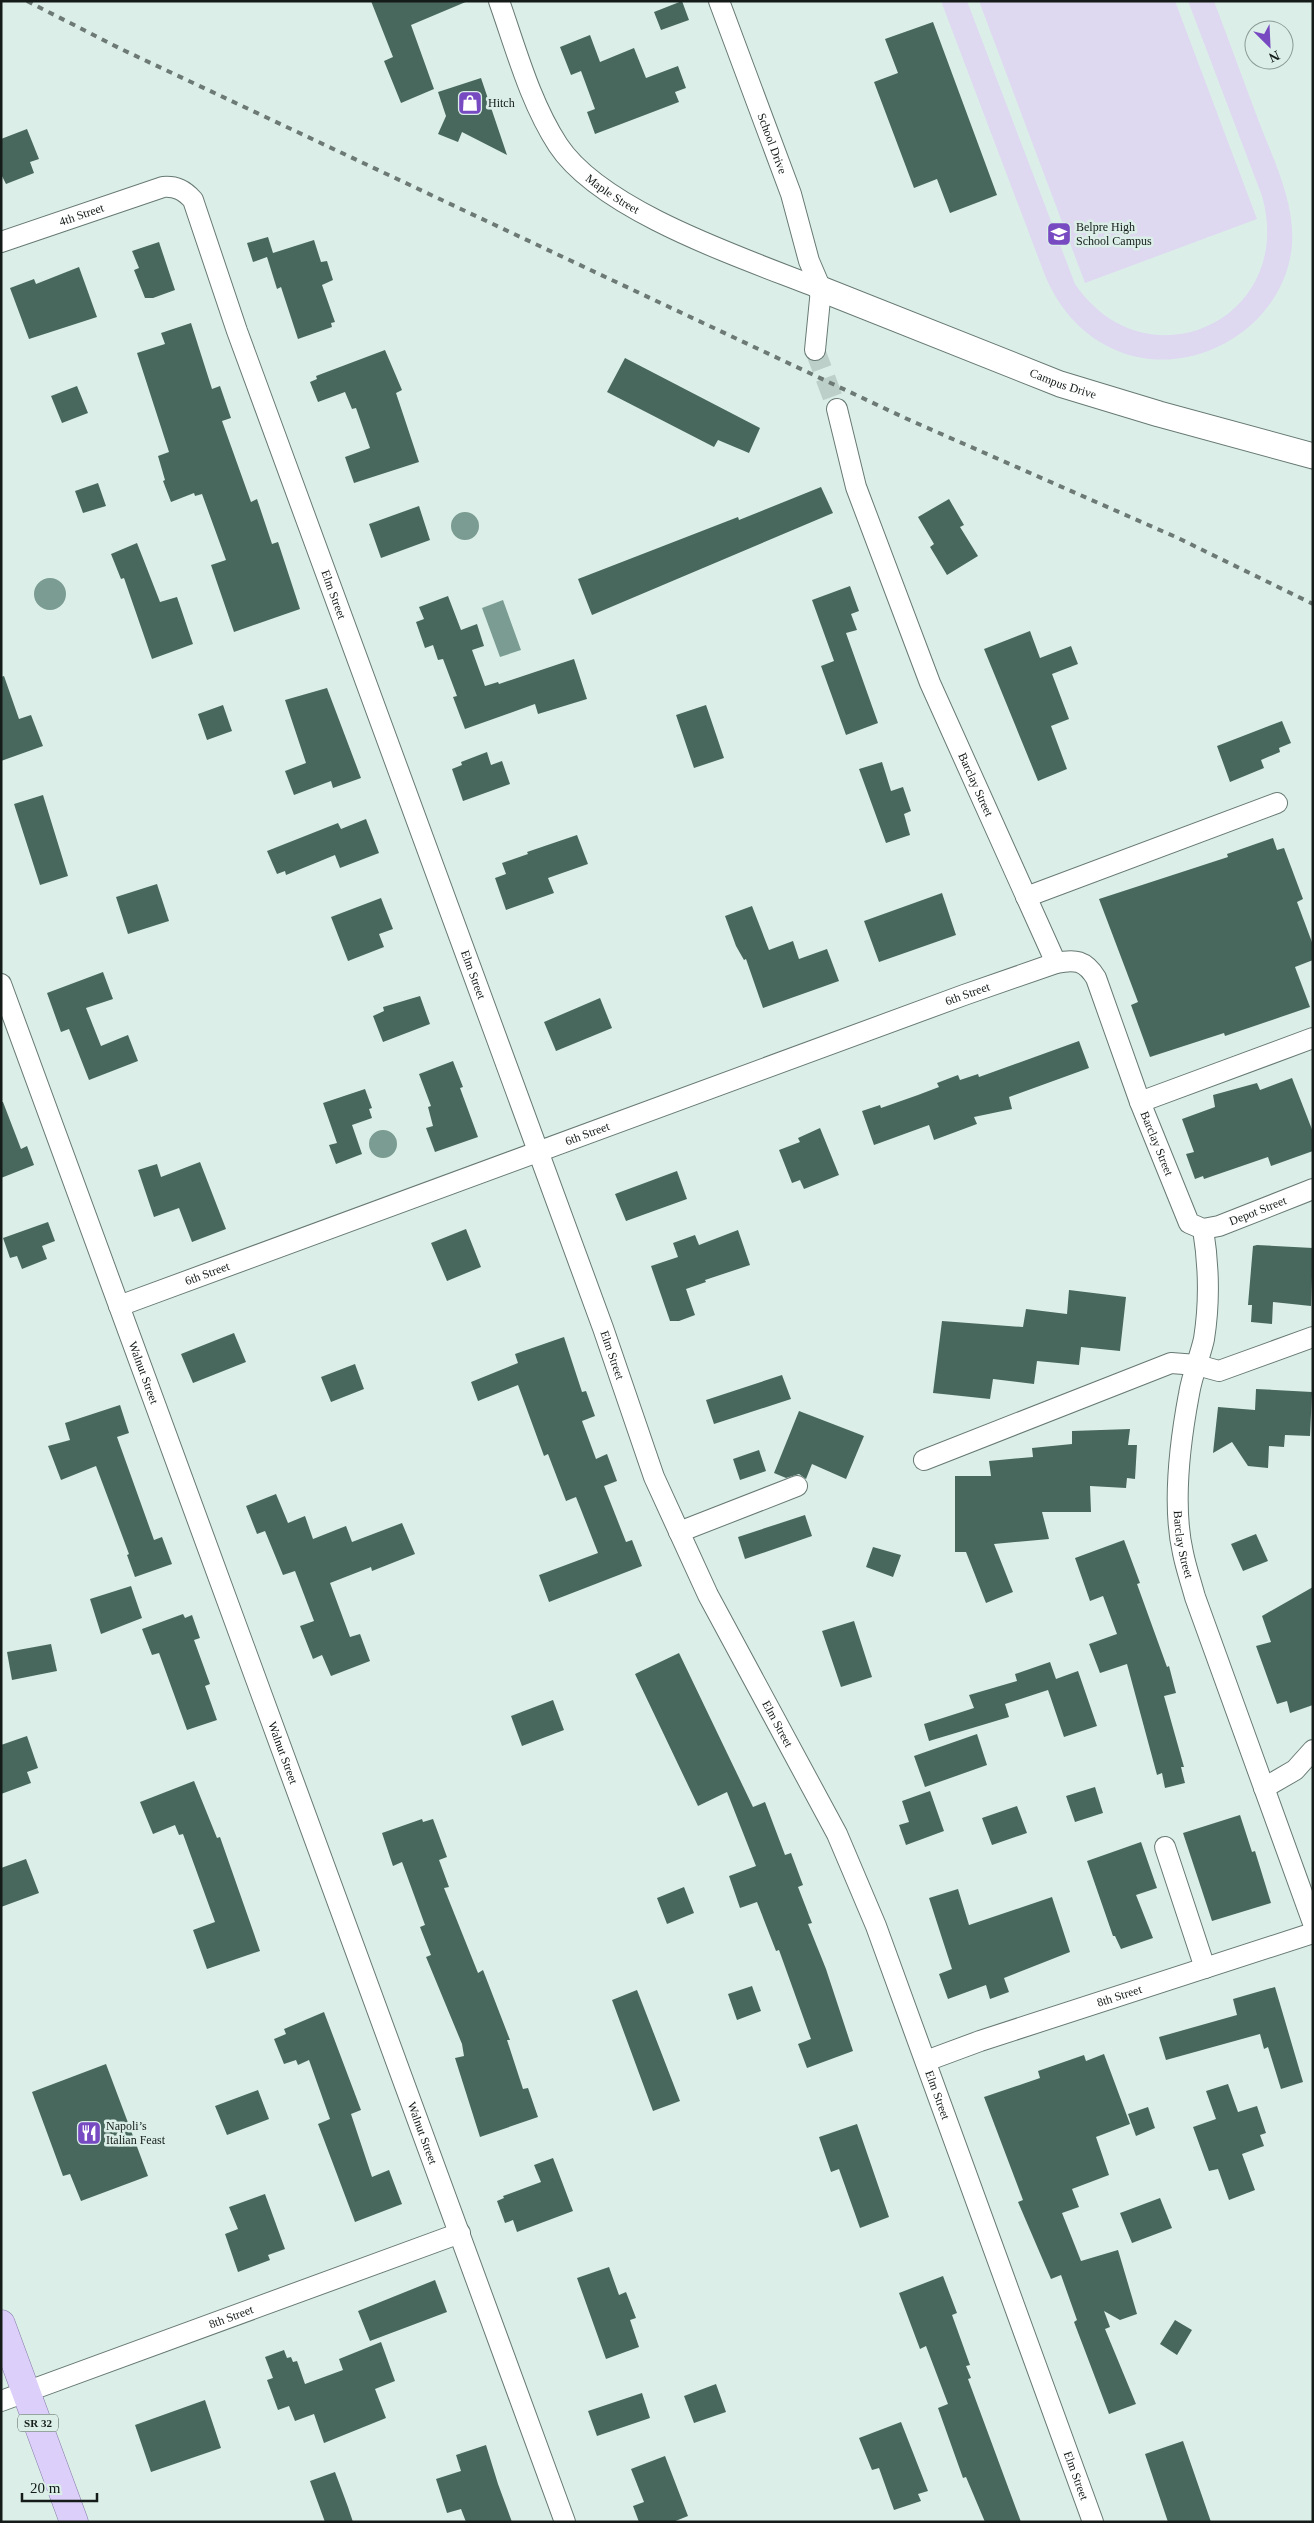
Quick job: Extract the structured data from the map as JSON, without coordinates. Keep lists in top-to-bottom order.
{
  "streets": {
    "main road": ["SR 32"],
    "street": [
      "School Drive",
      "Maple Street",
      "4th Street",
      "Campus Drive",
      "Elm Street",
      "Barclay Street",
      "6th Street",
      "Depot Street",
      "Walnut Street",
      "8th Street"
    ]
  },
  "crossings": [
    ["School Drive", "Maple Street"],
    ["School Drive", "Campus Drive"],
    ["Maple Street", "Campus Drive"],
    ["4th Street", "Elm Street"],
    ["Elm Street", "6th Street"],
    ["Elm Street", "8th Street"],
    ["Barclay Street", "6th Street"],
    ["Barclay Street", "Depot Street"],
    ["6th Street", "Walnut Street"],
    ["Walnut Street", "8th Street"],
    ["8th Street", "SR 32"]
  ],
  "places": {
    "shop": ["Hitch"],
    "school or university": ["Belpre High School Campus"],
    "restaurant": ["Napoli’s Italian Feast"]
  },
  "scale_bar": "20 m",
  "north": "bottom right"
}
